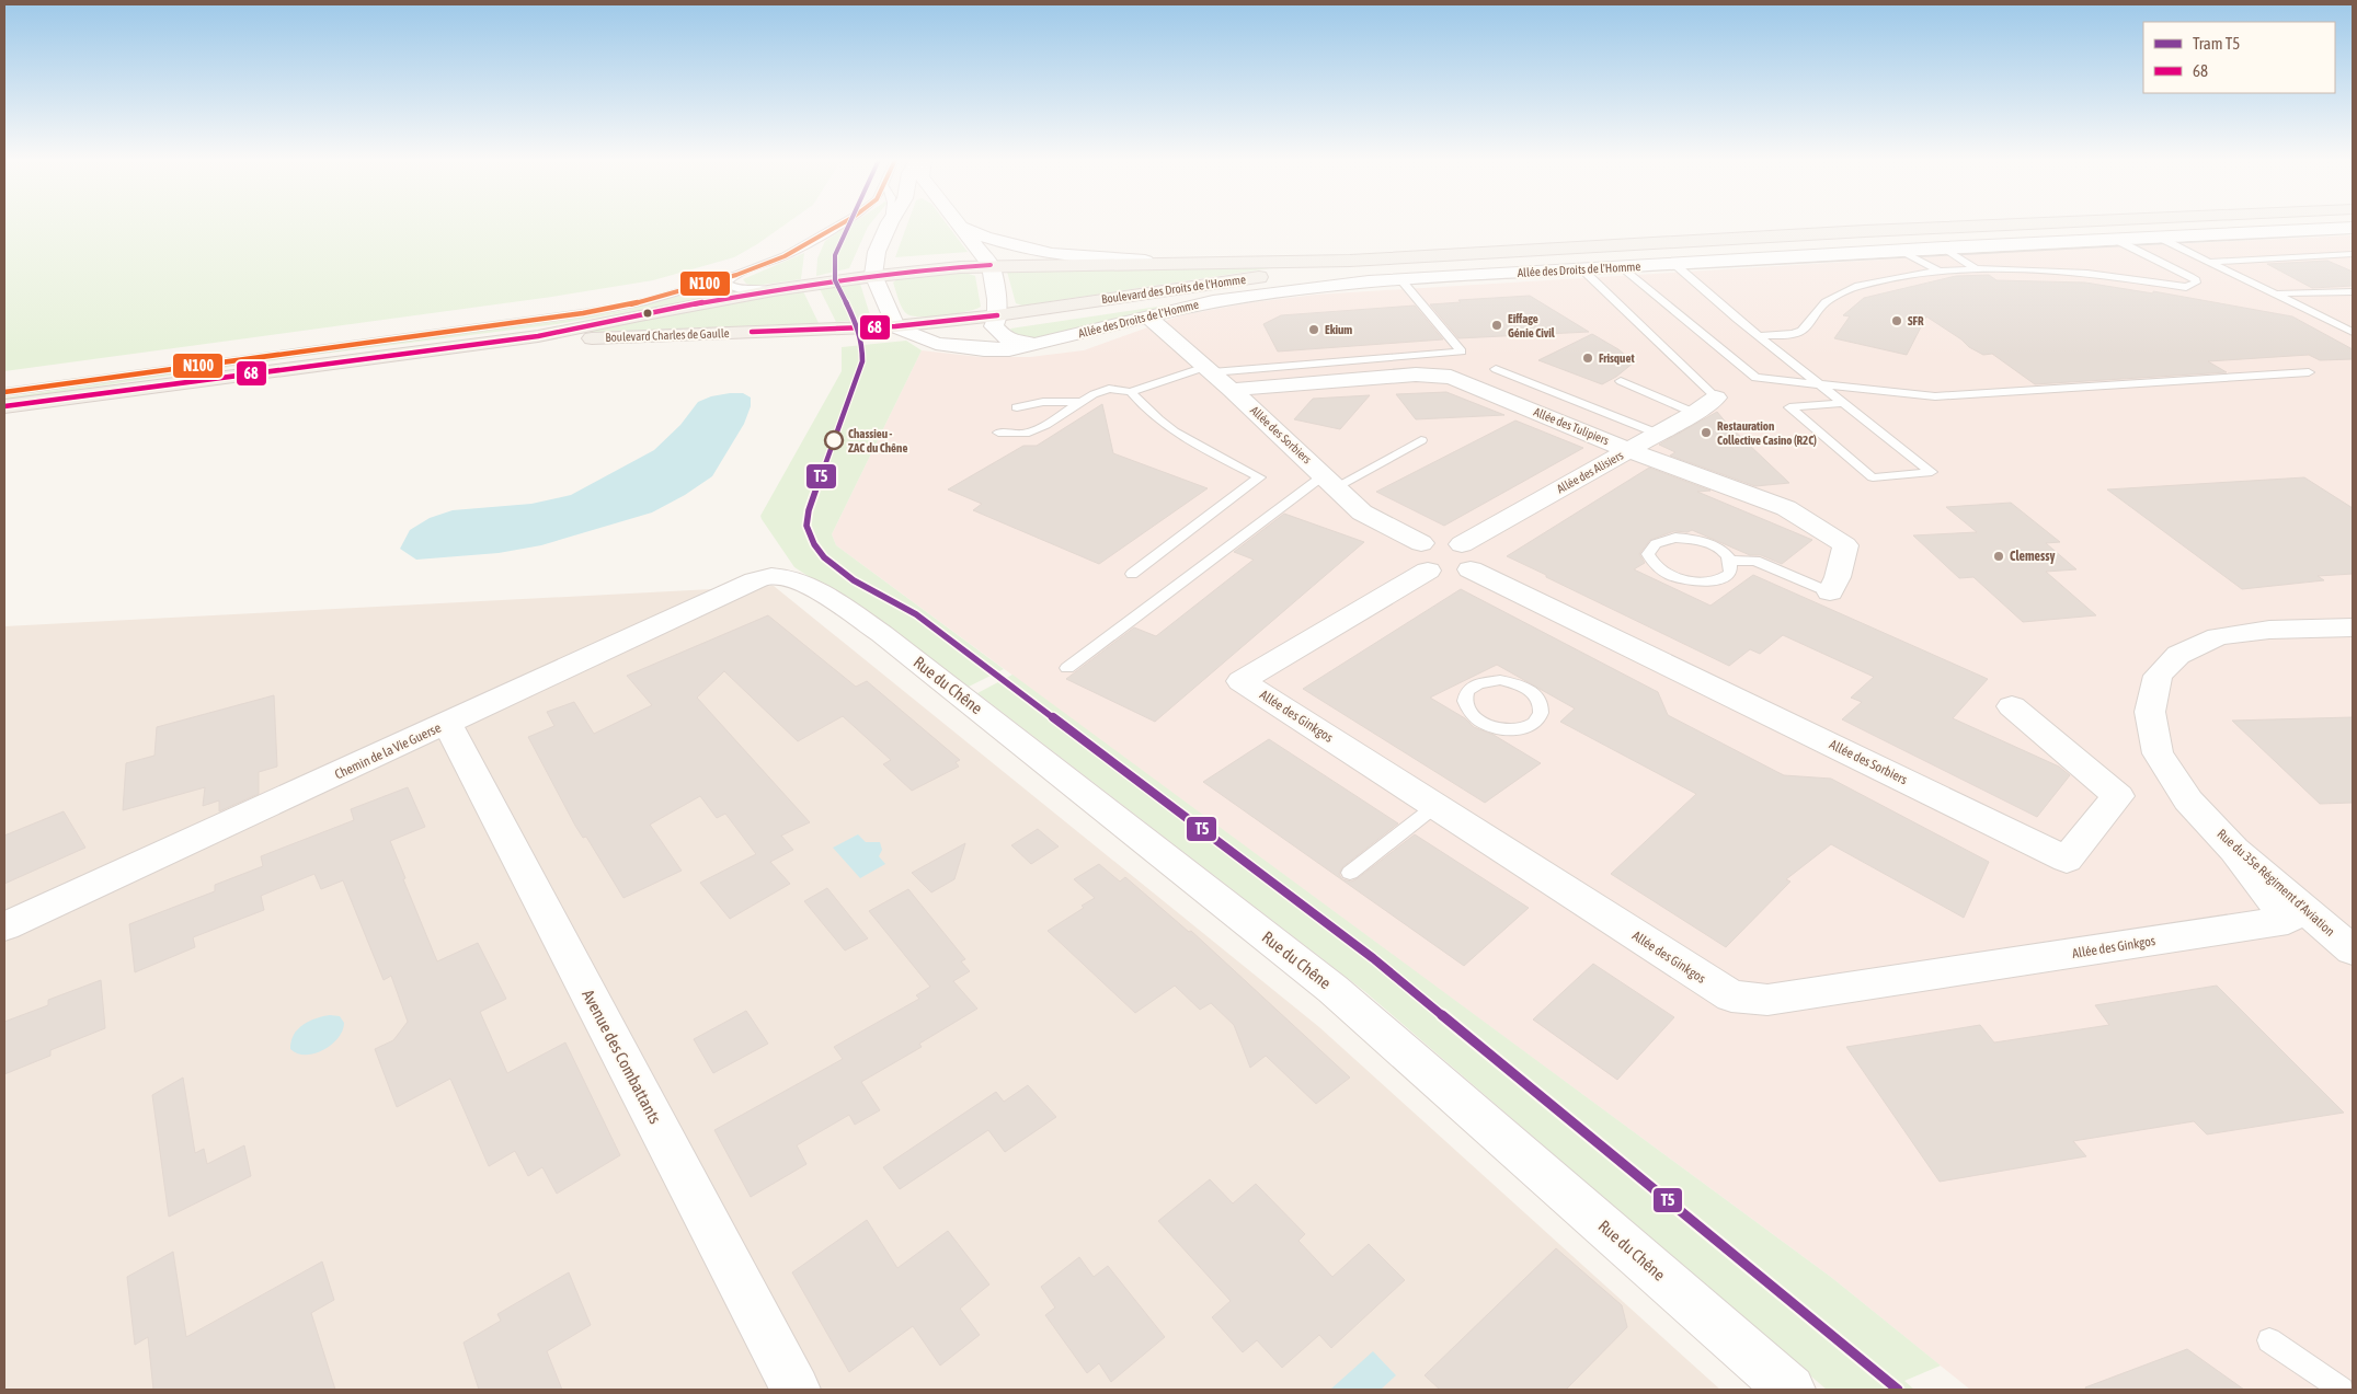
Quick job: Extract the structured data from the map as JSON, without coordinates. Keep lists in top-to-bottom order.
{
  "streets": {
    "main road": ["Boulevard des Droits de l'Homme", "Boulevard Charles de Gaulle"],
    "street": [
      "Allée des Droits de l'Homme",
      "Allée des Tulipiers",
      "Allée des Sorbiers",
      "Allée des Alisiers",
      "Rue du Chêne",
      "Allée des Ginkgos",
      "Chemin de la Vie Guerse",
      "Rue du 35e Régiment d'Aviation",
      "Avenue des Combattants"
    ]
  },
  "crossings": [
    ["Allée des Droits de l'Homme", "Boulevard des Droits de l'Homme"],
    ["Allée des Droits de l'Homme", "Boulevard Charles de Gaulle"],
    ["Allée des Droits de l'Homme", "Allée des Sorbiers"],
    ["Boulevard des Droits de l'Homme", "Boulevard Charles de Gaulle"],
    ["Allée des Tulipiers", "Allée des Sorbiers"],
    ["Allée des Tulipiers", "Allée des Alisiers"],
    ["Allée des Sorbiers", "Allée des Alisiers"],
    ["Allée des Sorbiers", "Allée des Ginkgos"],
    ["Rue du Chêne", "Chemin de la Vie Guerse"],
    ["Allée des Ginkgos", "Rue du 35e Régiment d'Aviation"],
    ["Chemin de la Vie Guerse", "Avenue des Combattants"]
  ],
  "places": [
    "SFR",
    "Eiffage Génie Civil",
    "Ekium",
    "Frisquet",
    "Restauration Collective Casino (R2C)",
    "Chassieu - ZAC du Chêne",
    "Clemessy"
  ],
  "lines": ["tram line T5", "transit line N100", "transit line 68"],
  "legend": ["Tram T5", "68"]
}
